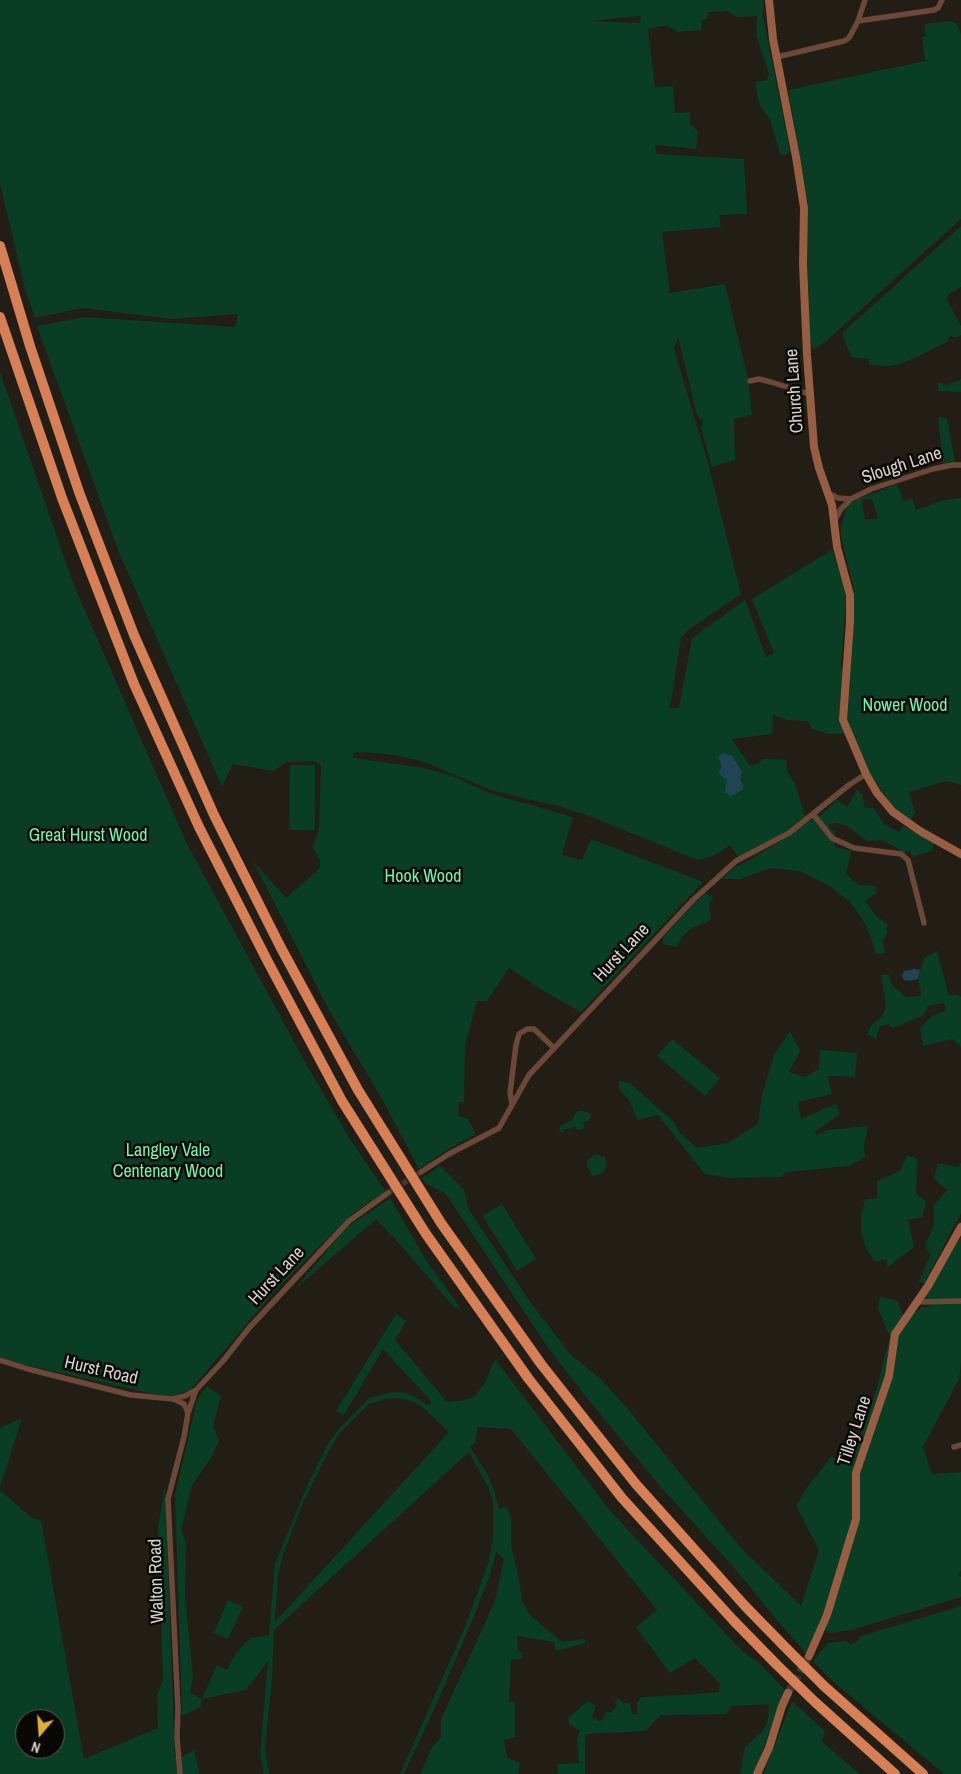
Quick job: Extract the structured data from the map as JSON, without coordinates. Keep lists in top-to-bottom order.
{
  "streets": {
    "street": [
      "Church Lane",
      "Slough Lane",
      "Hurst Lane",
      "Hurst Road",
      "Tilley Lane",
      "Walton Road"
    ]
  },
  "crossings": [
    ["Church Lane", "Slough Lane"],
    ["Church Lane", "Hurst Lane"],
    ["Hurst Lane", "Hurst Road"],
    ["Hurst Lane", "Walton Road"],
    ["Hurst Road", "Walton Road"]
  ],
  "parks": [
    "Nower Wood",
    "Great Hurst Wood",
    "Hook Wood",
    "Langley Vale Centenary Wood"
  ],
  "north": "bottom"
}
